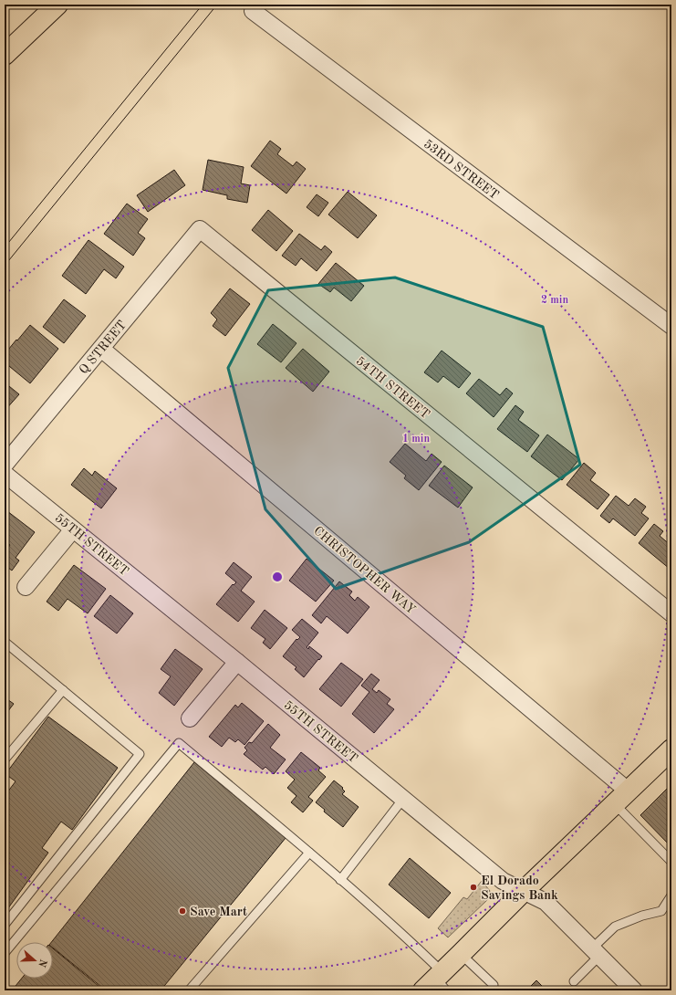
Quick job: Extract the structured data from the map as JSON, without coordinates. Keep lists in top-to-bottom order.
{
  "streets": {
    "street": [
      "53RD STREET",
      "Q STREET",
      "54TH STREET",
      "55TH STREET",
      "CHRISTOPHER WAY"
    ]
  },
  "crossings": [
    ["Q STREET", "54TH STREET"],
    ["Q STREET", "CHRISTOPHER WAY"]
  ],
  "places": ["El Dorado Savings Bank", "Save Mart"],
  "north": "right",
  "rings": ["2 min", "1 min"]
}
